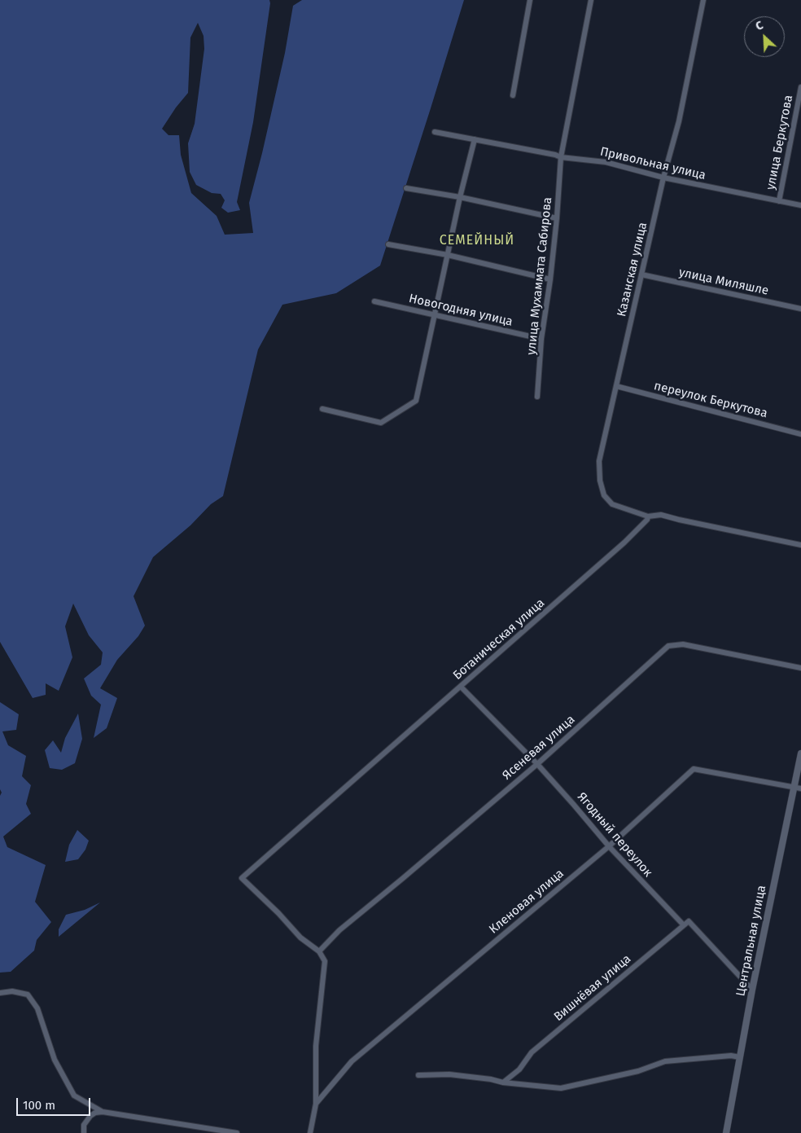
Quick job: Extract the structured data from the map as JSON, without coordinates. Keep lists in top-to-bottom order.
{
  "streets": {
    "street": [
      "улица Беркутова",
      "Привольная улица",
      "Казанская улица",
      "улица Мухаммата Сабирова",
      "улица Миляшле",
      "Новогодняя улица",
      "переулок Беркутова",
      "Ботаническая улица",
      "Ясеневая улица",
      "Ягодный переулок",
      "Кленовая улица",
      "Центральная улица",
      "Вишнёвая улица"
    ]
  },
  "crossings": [
    ["улица Беркутова", "Привольная улица"],
    ["Привольная улица", "Казанская улица"],
    ["Привольная улица", "улица Мухаммата Сабирова"],
    ["Казанская улица", "улица Миляшле"],
    ["Казанская улица", "переулок Беркутова"],
    ["Казанская улица", "Ботаническая улица"],
    ["улица Мухаммата Сабирова", "Новогодняя улица"],
    ["Ботаническая улица", "Ясеневая улица"],
    ["Ботаническая улица", "Ягодный переулок"],
    ["Ясеневая улица", "Ягодный переулок"],
    ["Ягодный переулок", "Кленовая улица"],
    ["Ягодный переулок", "Центральная улица"],
    ["Ягодный переулок", "Вишнёвая улица"],
    ["Кленовая улица", "Центральная улица"]
  ],
  "districts": ["СЕМЕЙНЫЙ"],
  "scale_bar": "100 m",
  "north": "top left"
}
